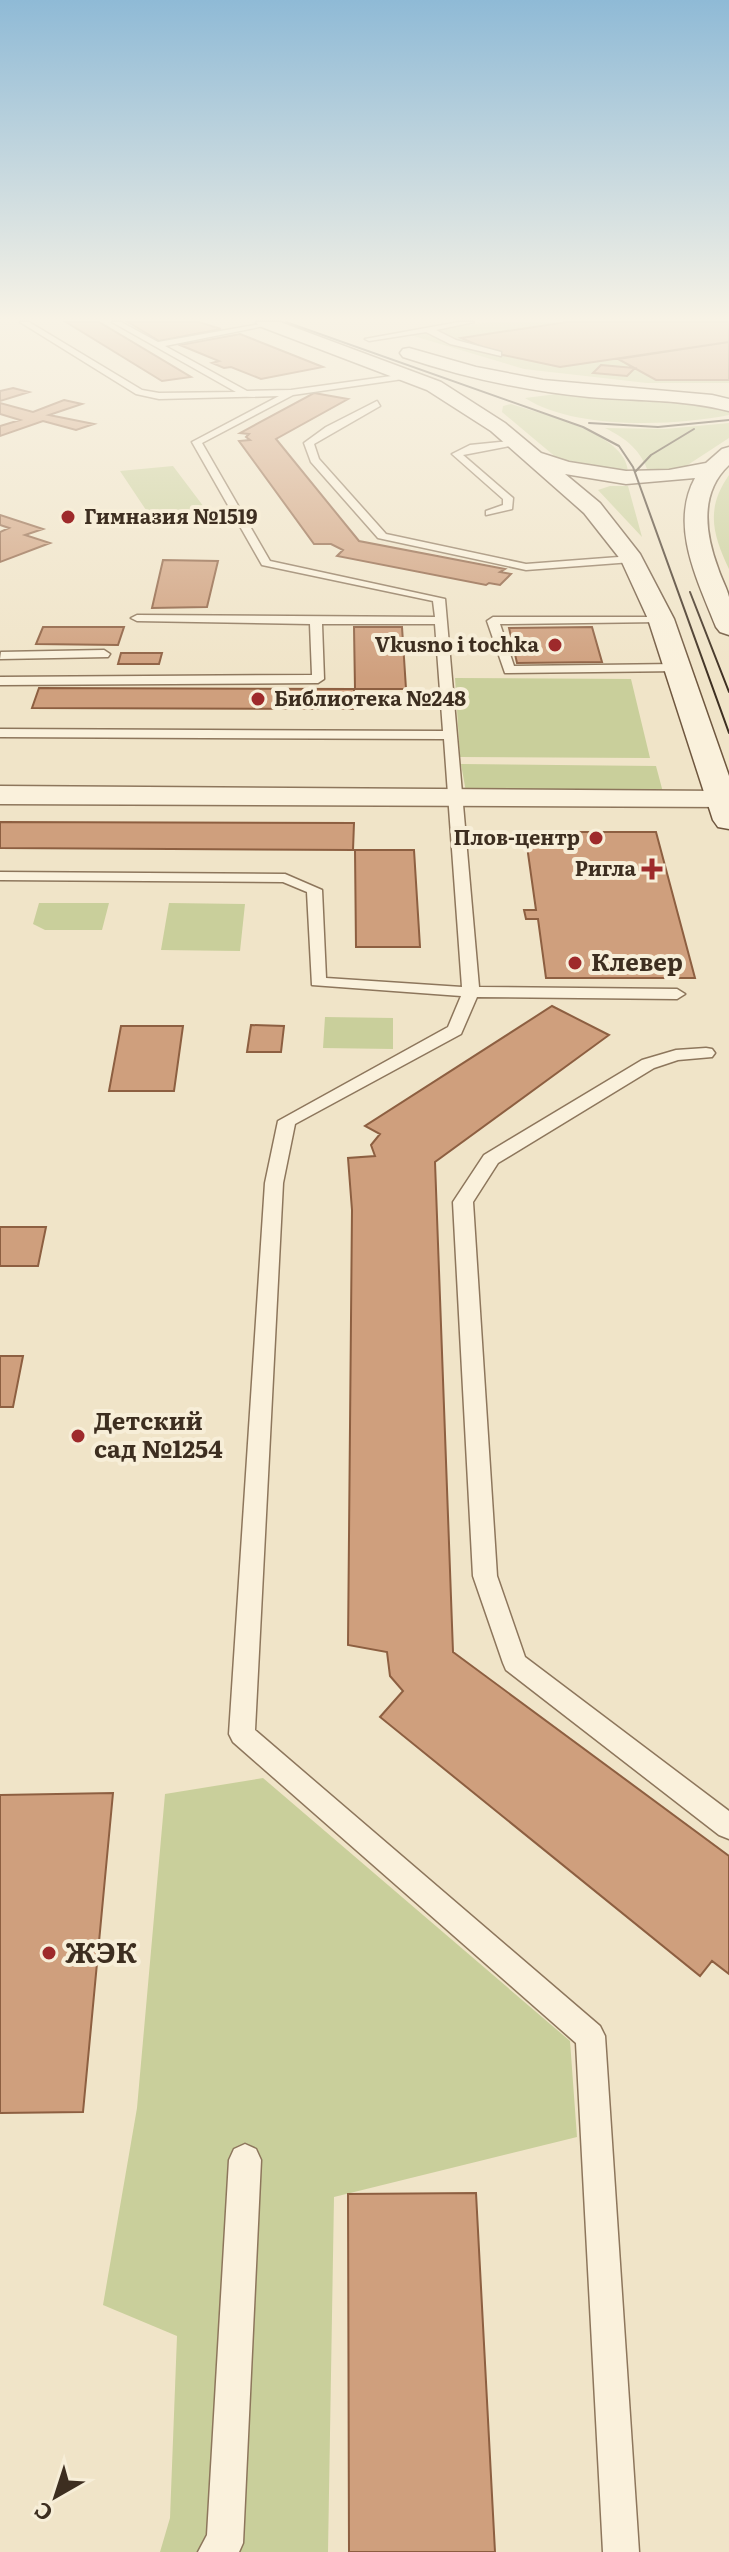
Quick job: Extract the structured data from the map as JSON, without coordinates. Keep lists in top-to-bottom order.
{
  "places": {
    "other": [
      "Гимназия №1519",
      "Vkusno i tochka",
      "Библиотека №248",
      "Плов-центр",
      "Клевер",
      "Детский сад №1254",
      "ЖЭК"
    ],
    "health": ["Ригла"]
  },
  "north": "bottom left"
}
